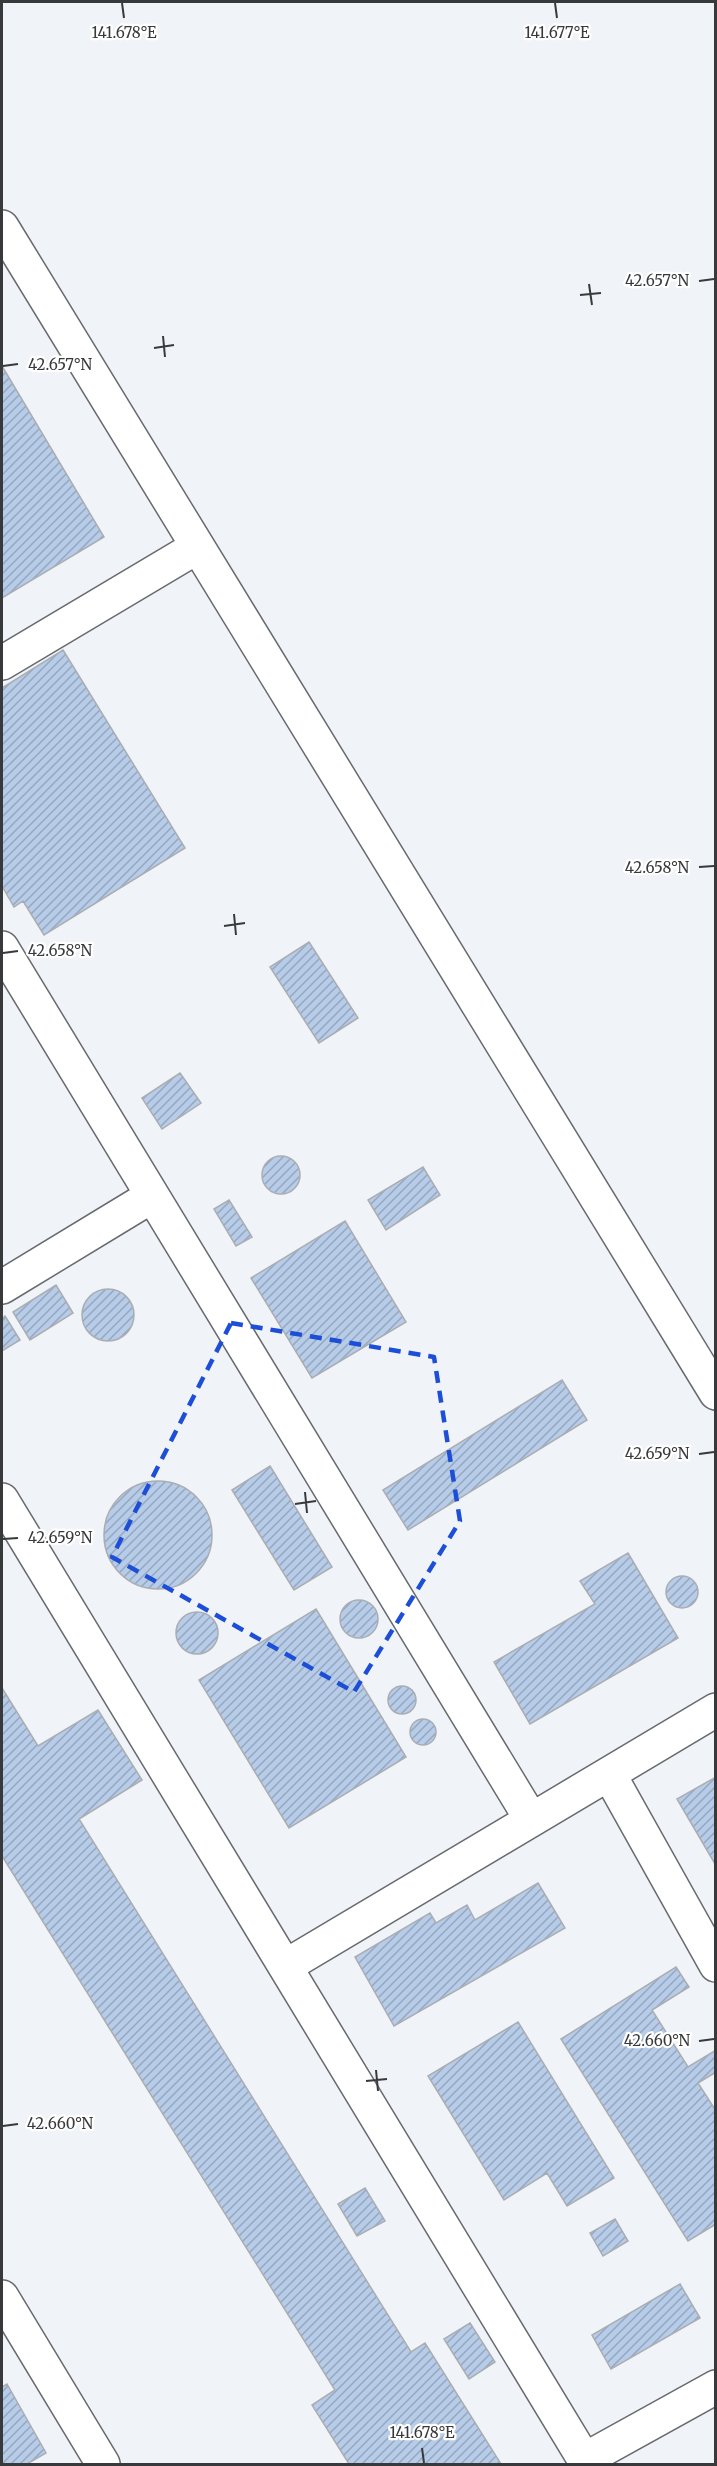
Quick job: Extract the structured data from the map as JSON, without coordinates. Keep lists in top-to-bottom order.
{
  "coordinates": [
    "141.678°E",
    "141.677°E",
    "42.657°N",
    "42.658°N",
    "42.659°N",
    "42.660°N"
  ]
}
